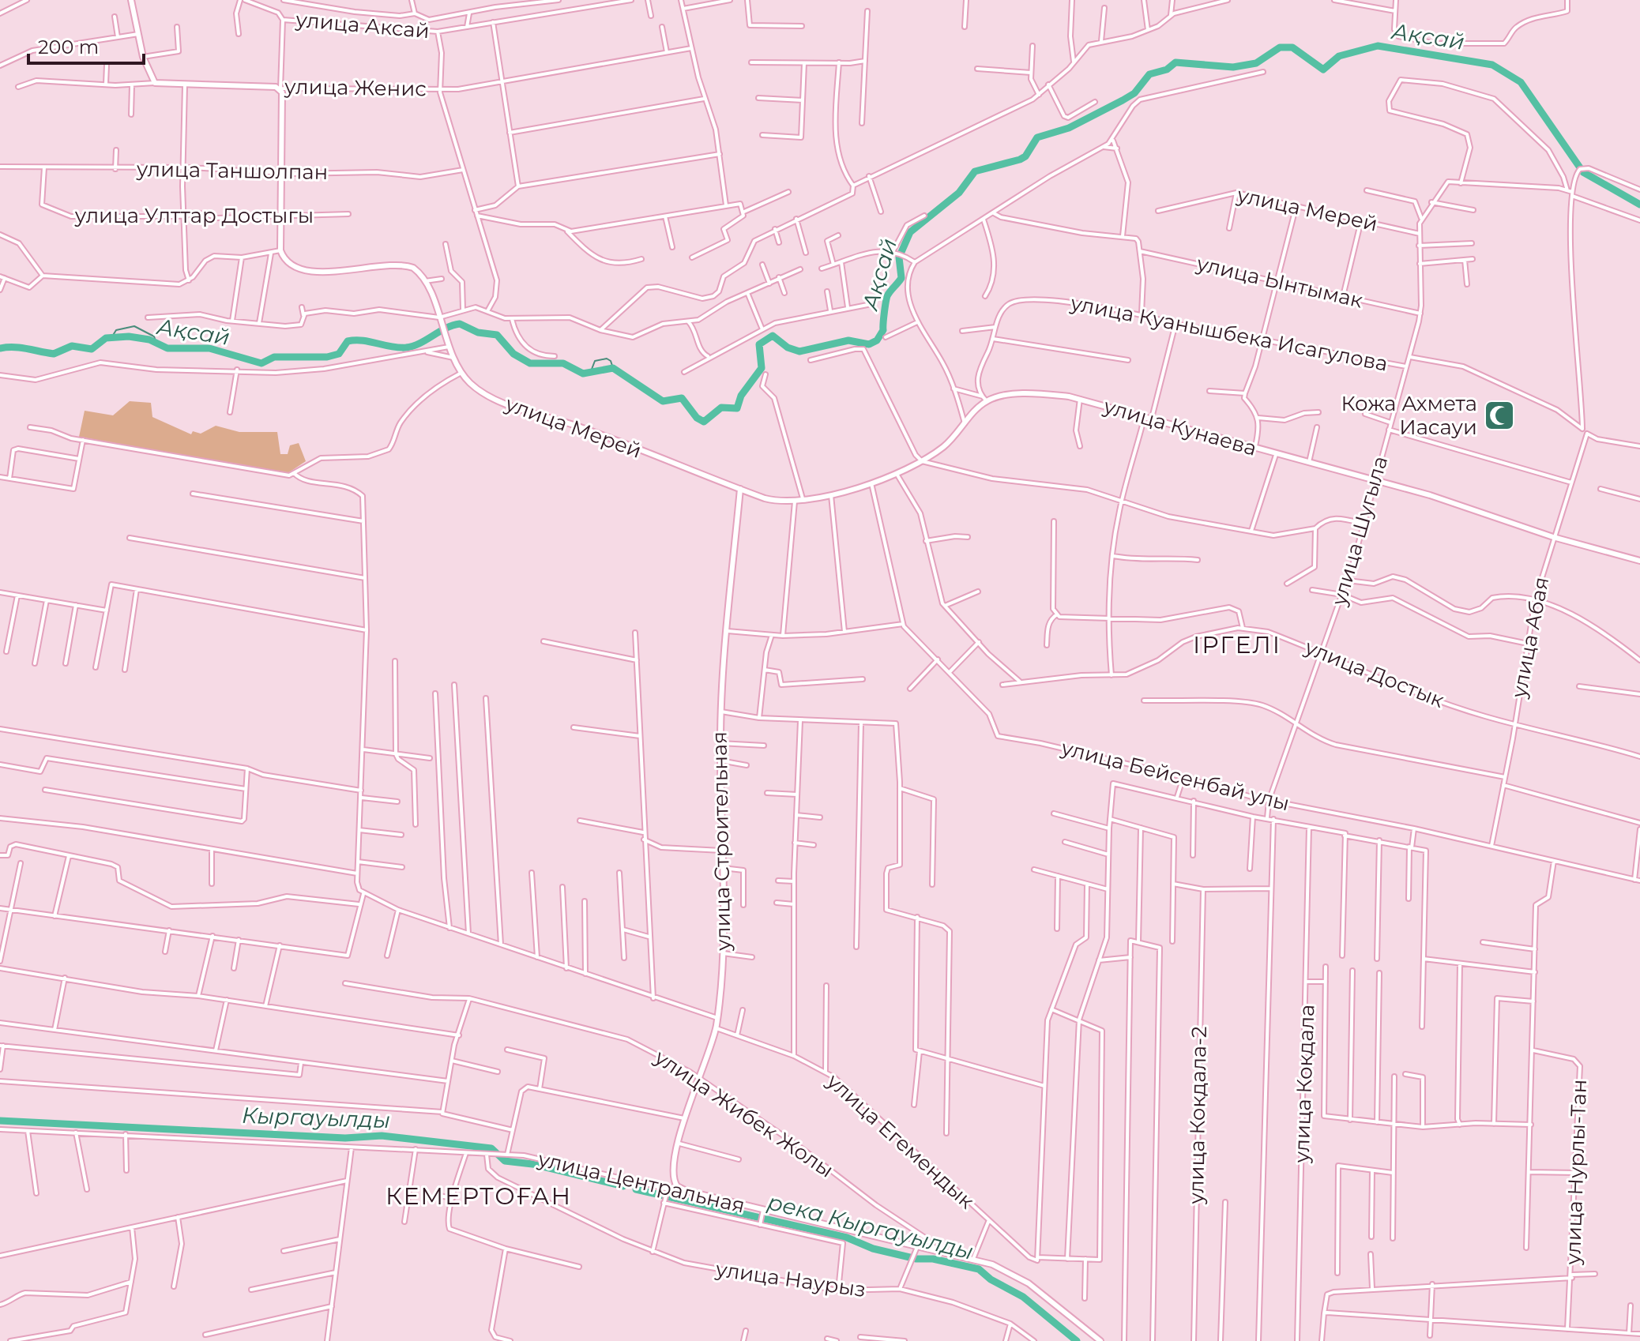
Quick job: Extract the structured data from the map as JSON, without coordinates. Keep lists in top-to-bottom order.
{
  "streets": {
    "main road": [
      "улица Женис",
      "улица Мерей",
      "улица Кунаева",
      "улица Строительная",
      "улица Центральная"
    ],
    "street": [
      "улица Аксай",
      "улица Таншолпан",
      "улица Улттар Достыгы",
      "улица Ынтымак",
      "улица Куанышбека Исагулова",
      "улица Шугыла",
      "улица Абая",
      "улица Достык",
      "улица Бейсенбай улы",
      "улица Кокдала",
      "улица Жибек Жолы",
      "улица Кокдала-2",
      "улица Егемендык",
      "улица Нурлы-Тан",
      "улица Наурыз"
    ]
  },
  "crossings": [
    ["улица Таншолпан", "улица Улттар Достыгы"],
    ["улица Мерей", "улица Шугыла"],
    ["улица Мерей", "улица Строительная"],
    ["улица Ынтымак", "улица Шугыла"],
    ["улица Куанышбека Исагулова", "улица Кунаева"],
    ["улица Куанышбека Исагулова", "улица Шугыла"],
    ["улица Куанышбека Исагулова", "улица Абая"],
    ["улица Кунаева", "улица Шугыла"],
    ["улица Кунаева", "улица Абая"],
    ["улица Шугыла", "улица Достык"],
    ["улица Шугыла", "улица Бейсенбай улы"],
    ["улица Абая", "улица Достык"],
    ["улица Абая", "улица Бейсенбай улы"],
    ["улица Строительная", "улица Жибек Жолы"],
    ["улица Строительная", "улица Егемендык"],
    ["улица Строительная", "улица Центральная"],
    ["улица Жибек Жолы", "улица Центральная"],
    ["улица Центральная", "улица Наурыз"]
  ],
  "districts": ["ІРГЕЛІ", "КЕМЕРТОҒАН"],
  "water": ["Ақсай", "Кыргауылды", "река Кыргауылды"],
  "places": {
    "mosque": ["Кожа Ахмета Иасауи"]
  },
  "scale_bar": "200 m"
}
